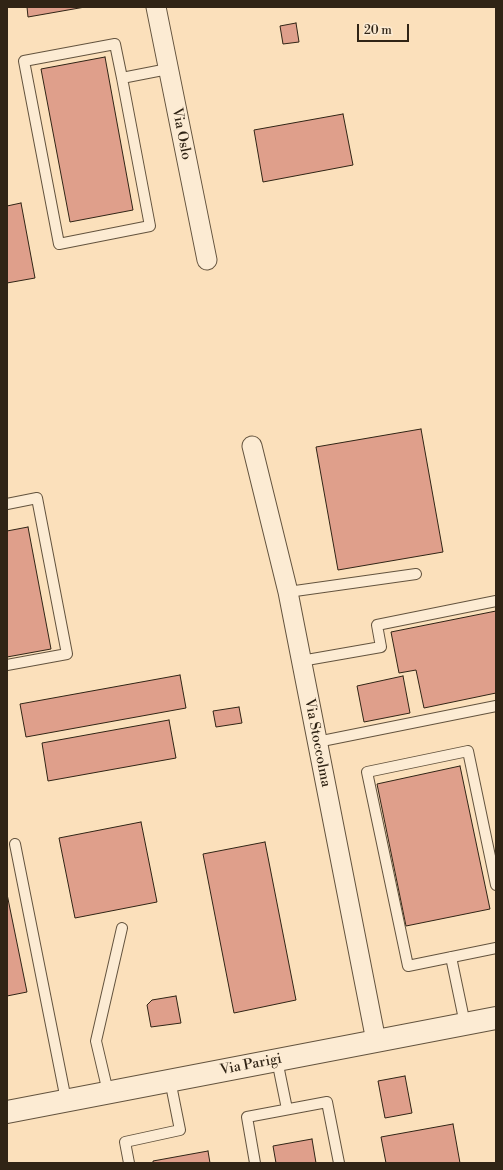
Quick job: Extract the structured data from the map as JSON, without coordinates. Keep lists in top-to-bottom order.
{
  "streets": {
    "street": ["Via Oslo", "Via Stoccolma", "Via Parigi"]
  },
  "crossings": [
    ["Via Stoccolma", "Via Parigi"]
  ],
  "scale_bar": "20 m"
}
